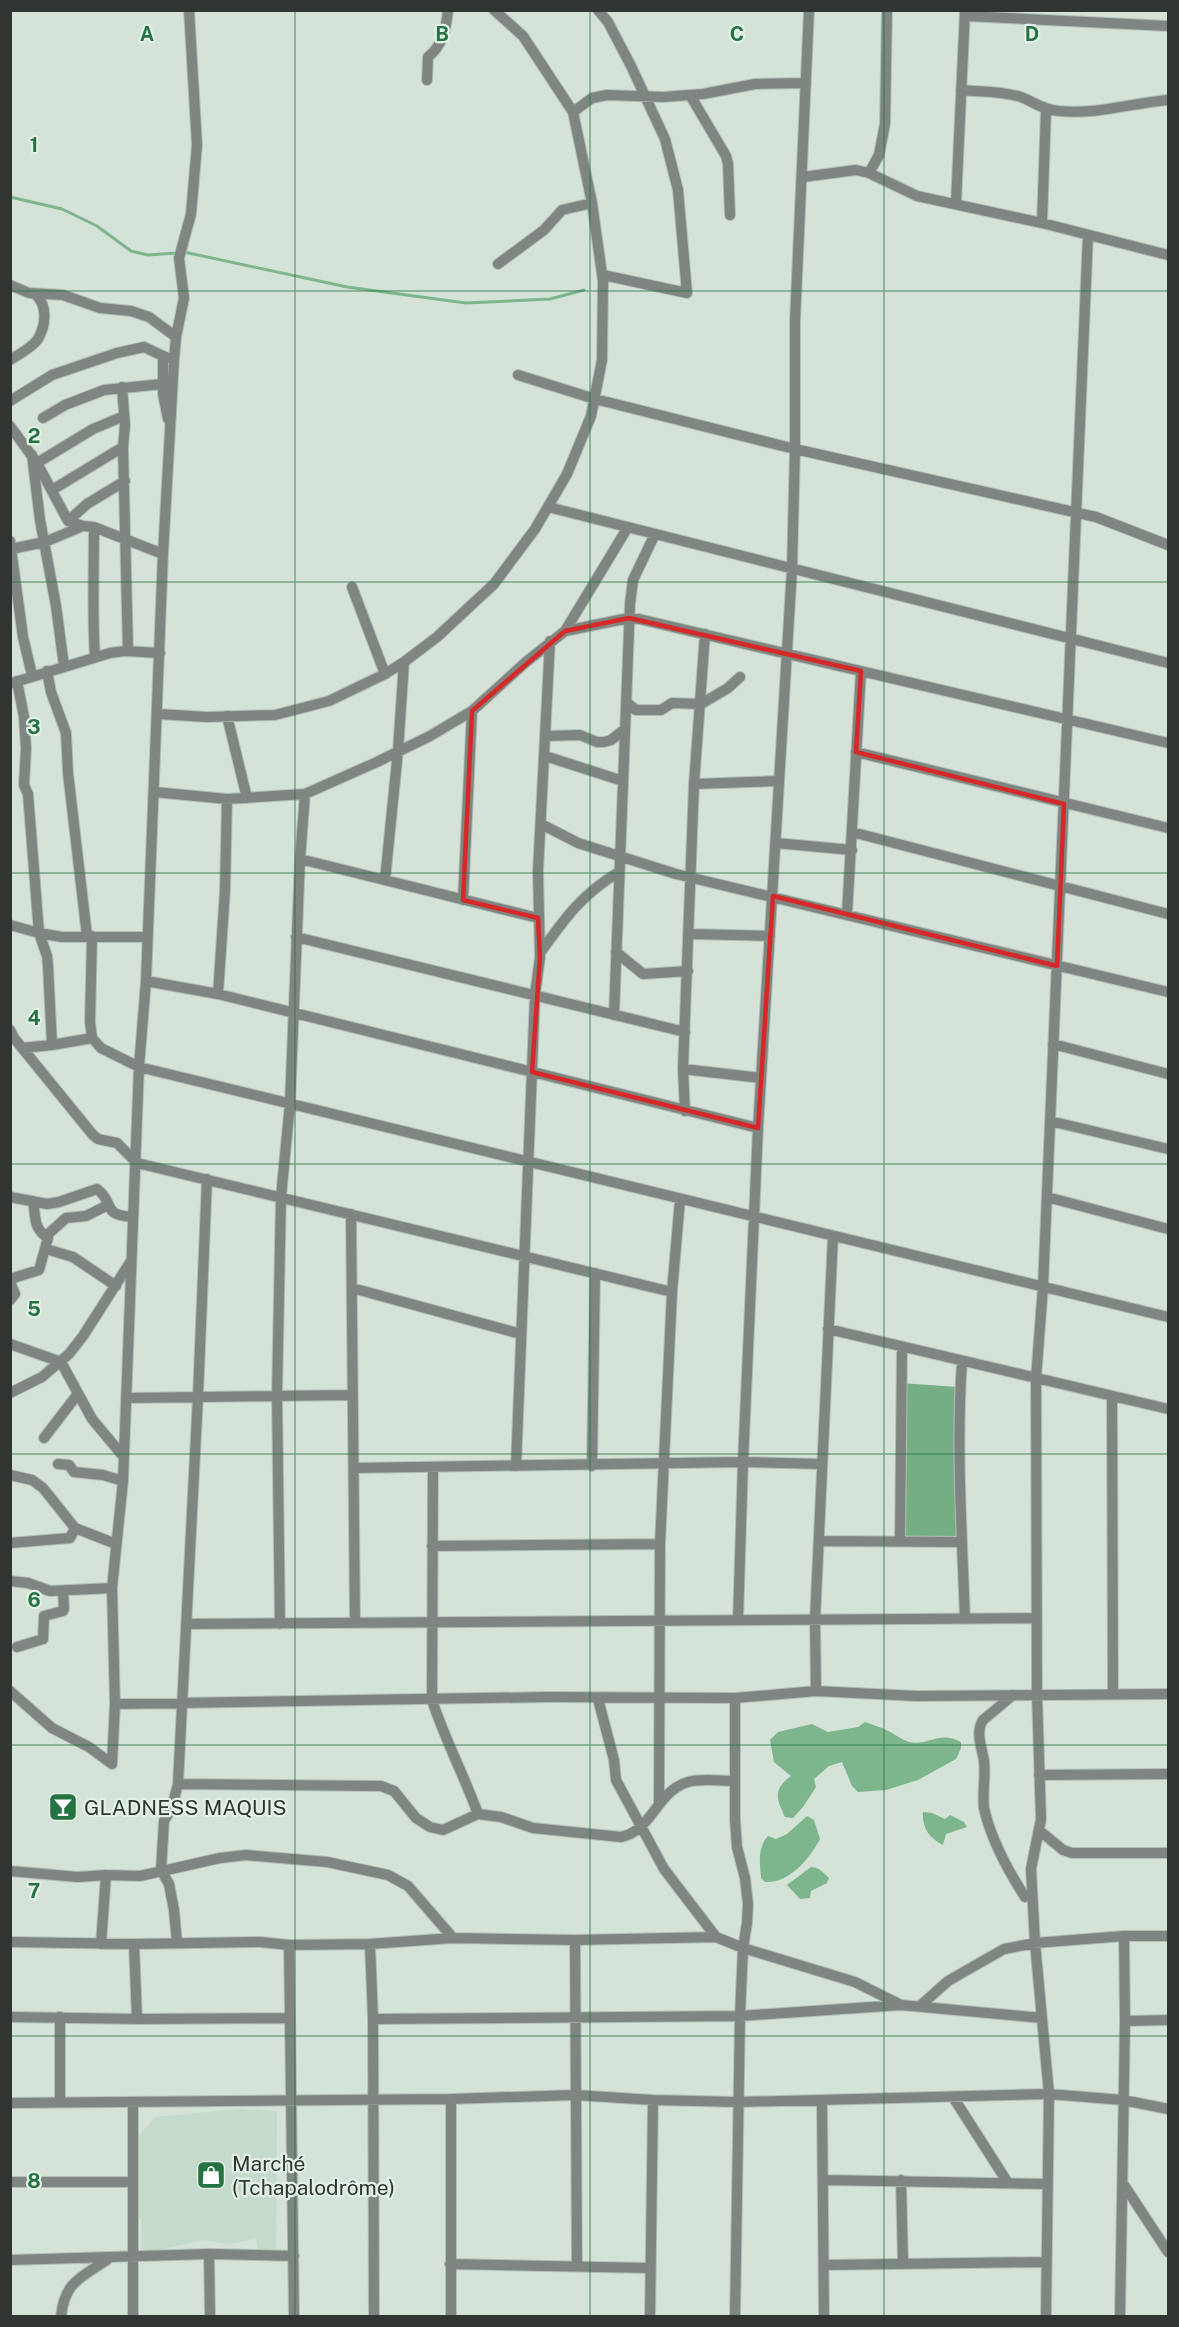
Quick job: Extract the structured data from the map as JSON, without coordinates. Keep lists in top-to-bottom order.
{
  "places": {
    "bar": ["GLADNESS MAQUIS"],
    "shop": ["Marché (Tchapalodrôme)"]
  },
  "grid": {
    "columns": [
      "A",
      "B",
      "C",
      "D"
    ],
    "rows": [
      "1",
      "2",
      "3",
      "4",
      "5",
      "6",
      "7",
      "8"
    ]
  }
}
